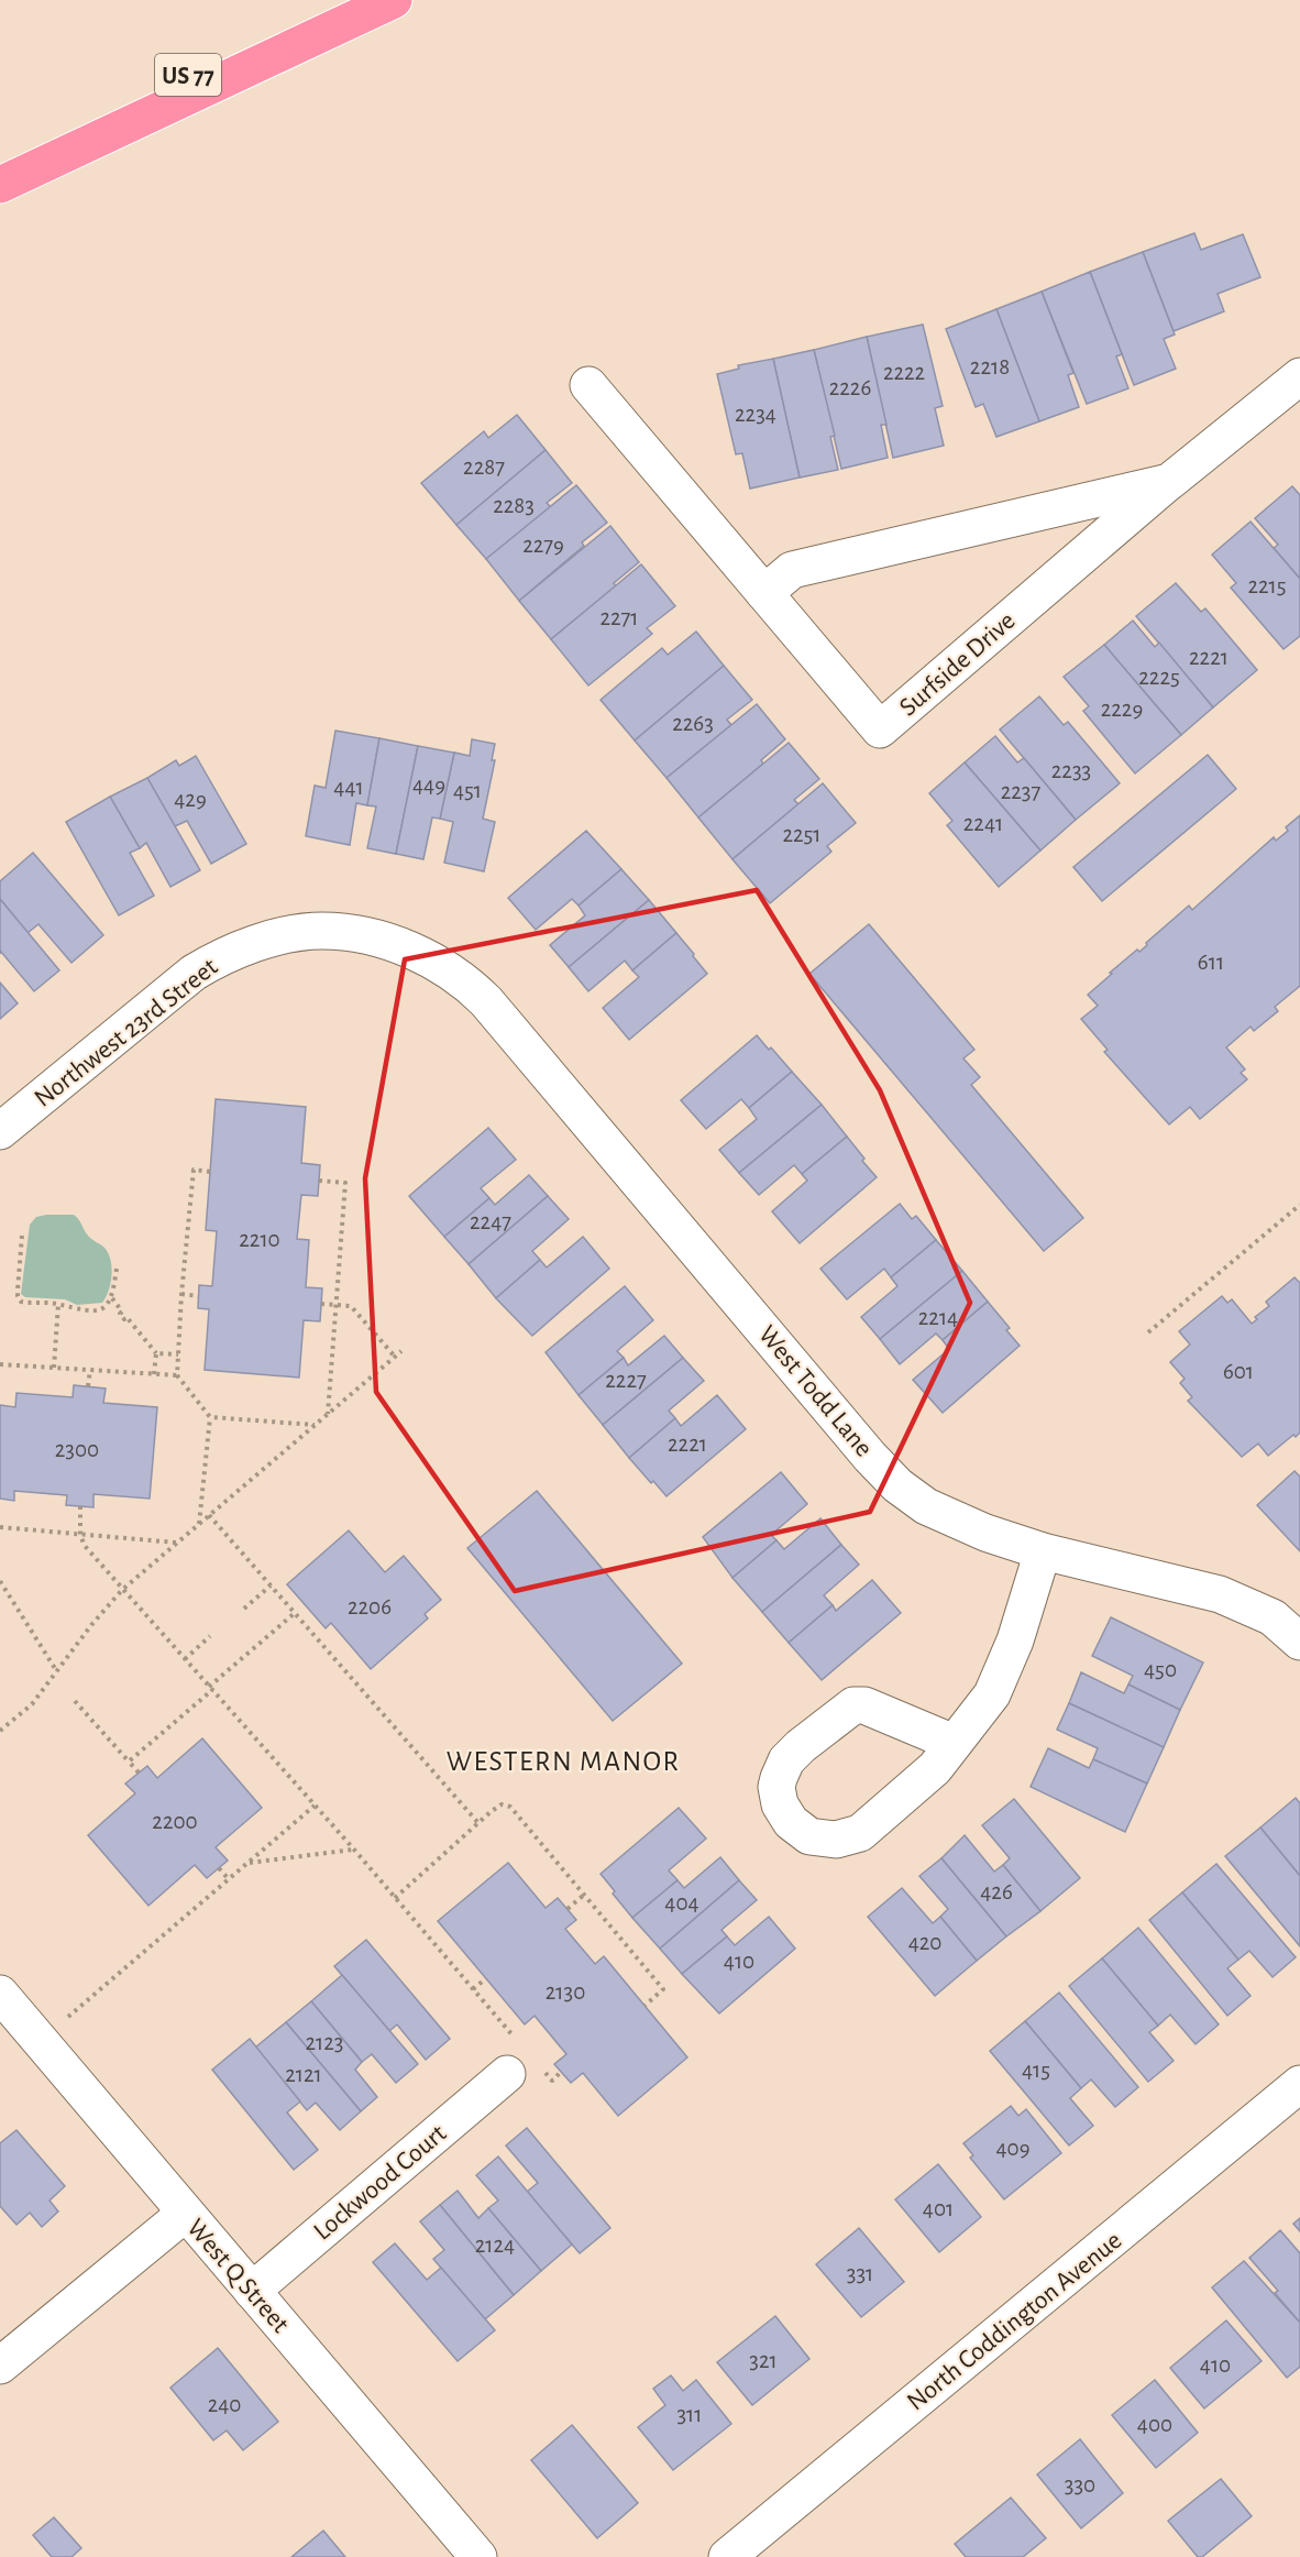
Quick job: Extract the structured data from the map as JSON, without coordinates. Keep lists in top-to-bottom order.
{
  "streets": {
    "highway": ["US 77"],
    "street": [
      "Surfside Drive",
      "Northwest 23rd Street",
      "West Todd Lane",
      "Lockwood Court",
      "West Q Street",
      "North Coddington Avenue"
    ]
  },
  "crossings": [
    ["Northwest 23rd Street", "West Todd Lane"],
    ["Lockwood Court", "West Q Street"]
  ],
  "districts": ["WESTERN MANOR"],
  "house_numbers": [
    "2218",
    "2222",
    "2226",
    "2234",
    "2287",
    "2283",
    "2279",
    "2215",
    "2271",
    "2221",
    "2225",
    "2229",
    "2263",
    "2233",
    "449",
    "441",
    "451",
    "2237",
    "429",
    "2241",
    "2251",
    "611",
    "2247",
    "2210",
    "2214",
    "601",
    "2227",
    "2221",
    "2300",
    "2206",
    "450",
    "2200",
    "426",
    "404",
    "420",
    "410",
    "2130",
    "2123",
    "415",
    "2121",
    "409",
    "401",
    "2124",
    "331",
    "321",
    "410",
    "240",
    "311",
    "400",
    "330"
  ]
}
